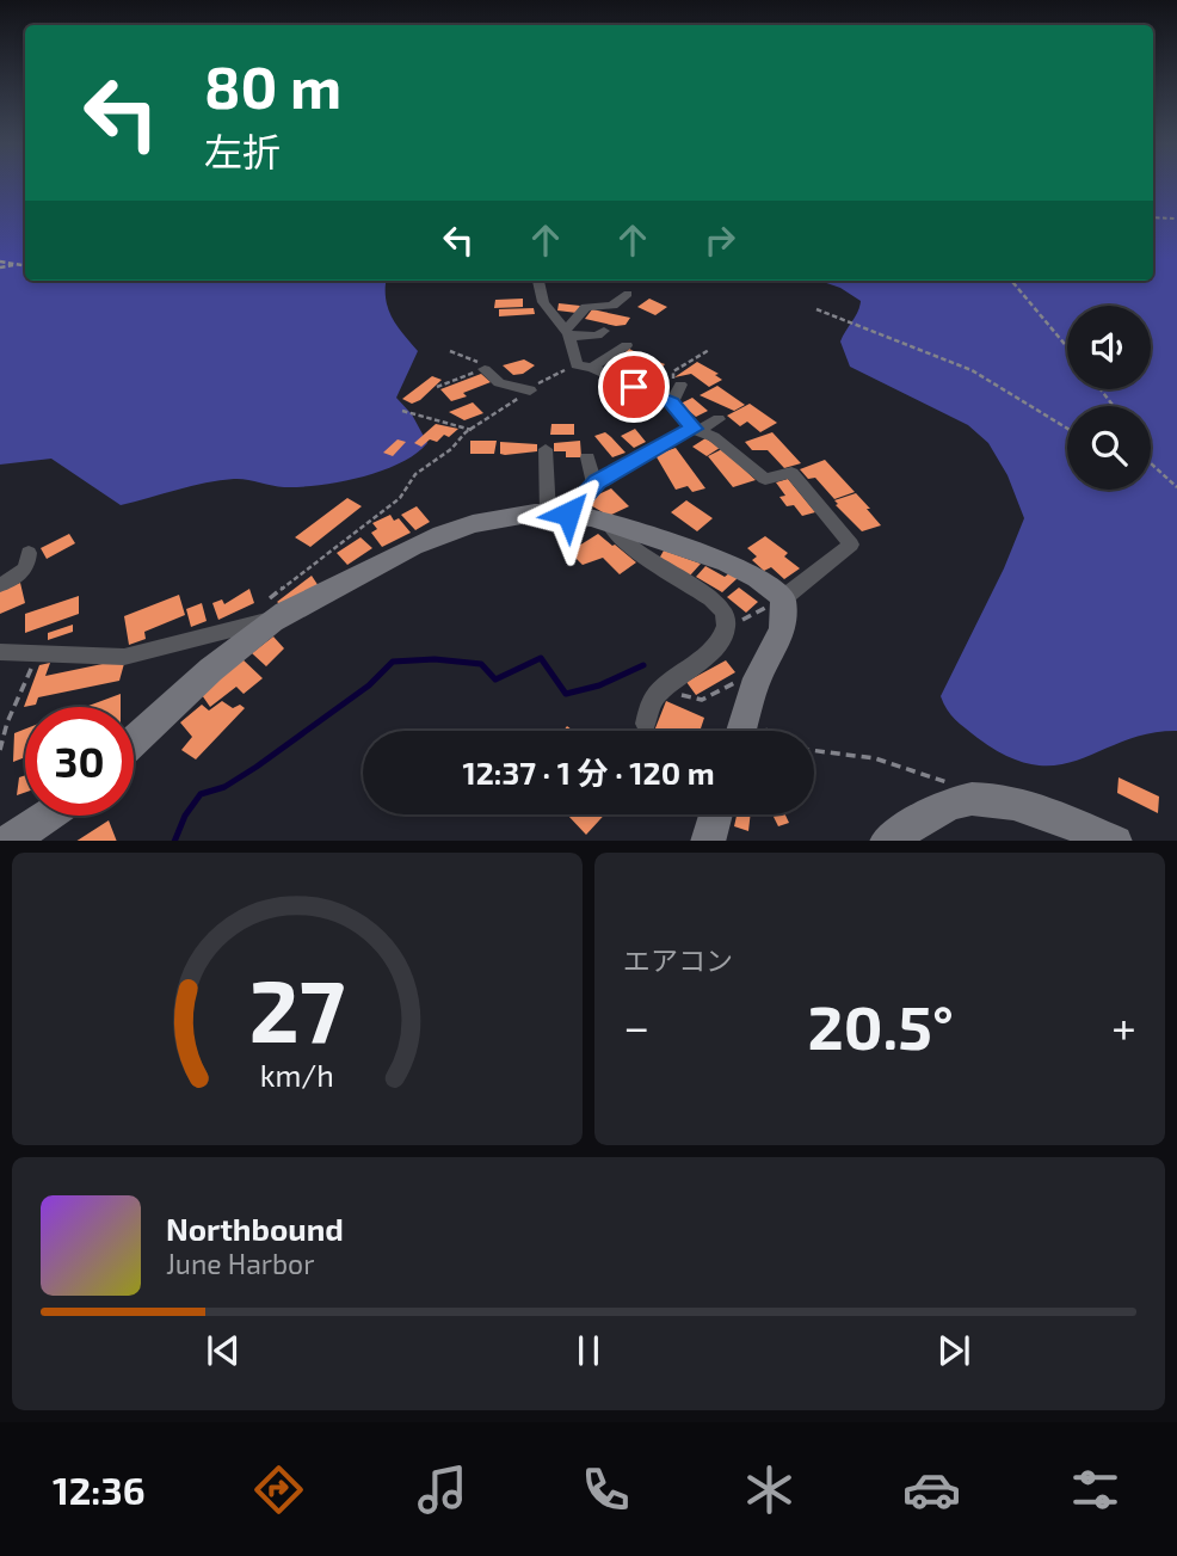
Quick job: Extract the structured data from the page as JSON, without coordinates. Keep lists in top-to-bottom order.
{
  "page": {
    "turn": ["80 m", "左折"],
    "limit": "30",
    "trip": "12:37 · 1 分 · 120 m",
    "tile": "エアコン",
    "heat": ["−", "20.5°", "+"],
    "song": ["Northbound", "June Harbor"],
    "tabs": "12:36",
    "gauge": ["27", "km/h"]
  }
}
